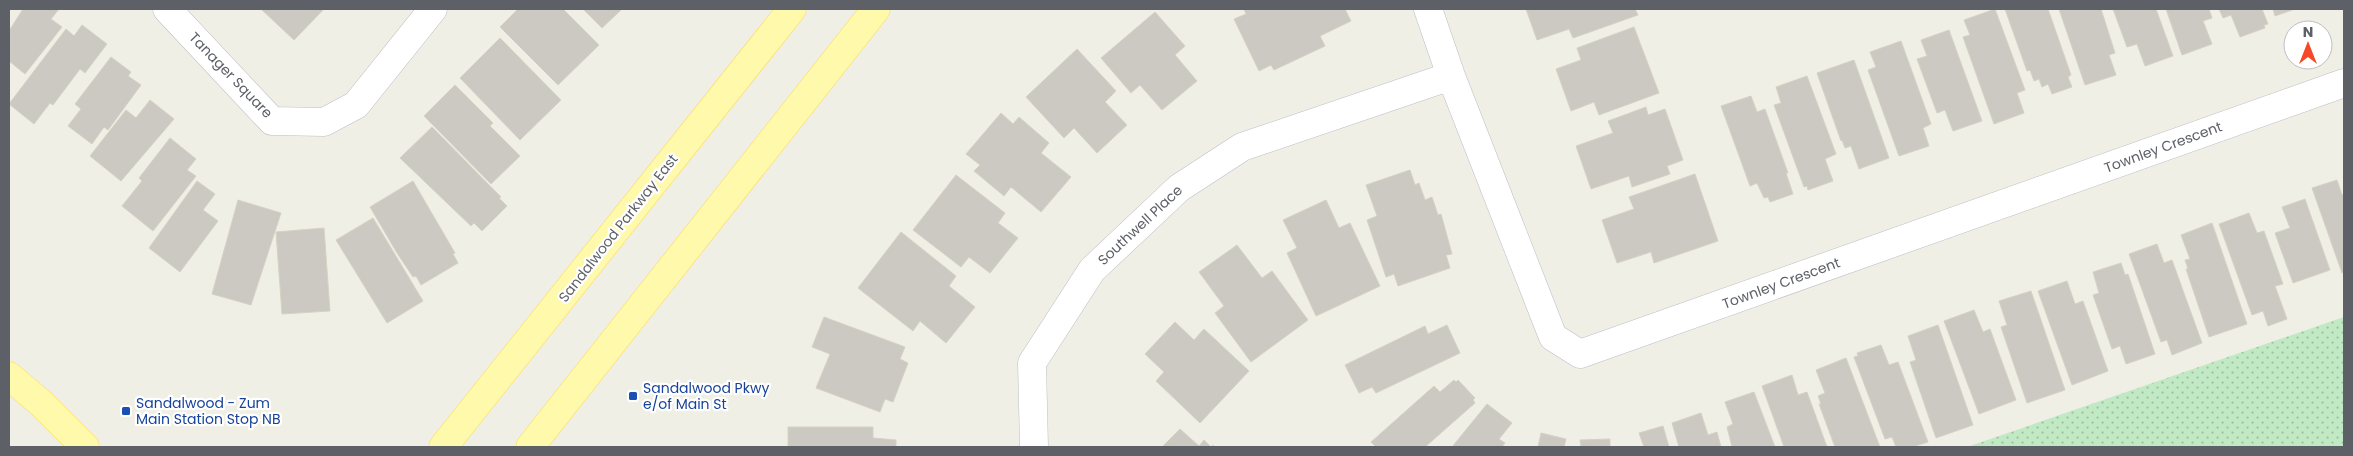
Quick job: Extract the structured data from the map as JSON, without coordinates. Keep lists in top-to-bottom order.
{
  "streets": {
    "main road": ["Sandalwood Parkway East"],
    "street": ["Tanager Square", "Townley Crescent", "Southwell Place"]
  },
  "crossings": [
    ["Townley Crescent", "Southwell Place"]
  ],
  "places": {
    "transit": ["Sandalwood Pkwy e/of Main St", "Sandalwood - Zum Main Station Stop NB"]
  },
  "north": "top"
}
